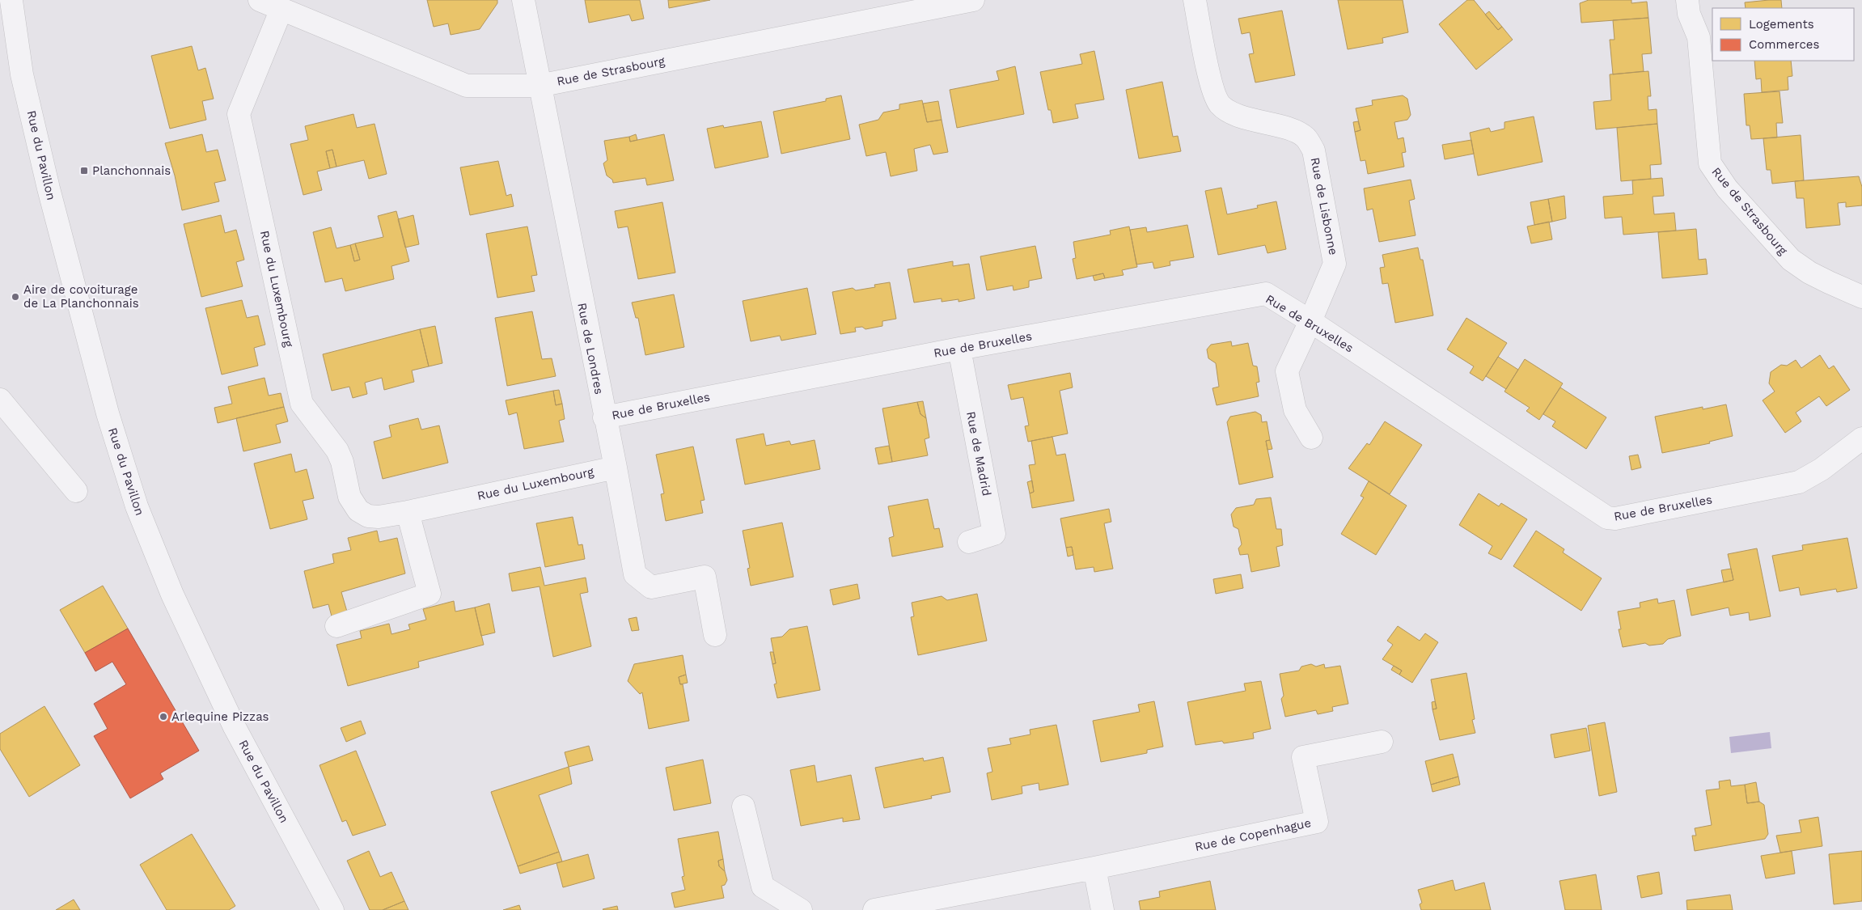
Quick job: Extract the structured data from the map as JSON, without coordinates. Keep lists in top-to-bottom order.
{
  "streets": {
    "street": [
      "Rue de Strasbourg",
      "Rue du Pavillon",
      "Rue de Lisbonne",
      "Rue du Luxembourg",
      "Rue de Bruxelles",
      "Rue de Londres",
      "Rue de Madrid",
      "Rue de Copenhague"
    ]
  },
  "crossings": [
    ["Rue de Strasbourg", "Rue du Luxembourg"],
    ["Rue de Strasbourg", "Rue de Londres"],
    ["Rue de Lisbonne", "Rue de Bruxelles"],
    ["Rue du Luxembourg", "Rue de Londres"],
    ["Rue de Bruxelles", "Rue de Londres"],
    ["Rue de Bruxelles", "Rue de Madrid"]
  ],
  "places": {
    "transit": ["Planchonnais"],
    "other": ["Aire de covoiturage de La Planchonnais", "Arlequine Pizzas"]
  },
  "legend": ["Logements", "Commerces"]
}
